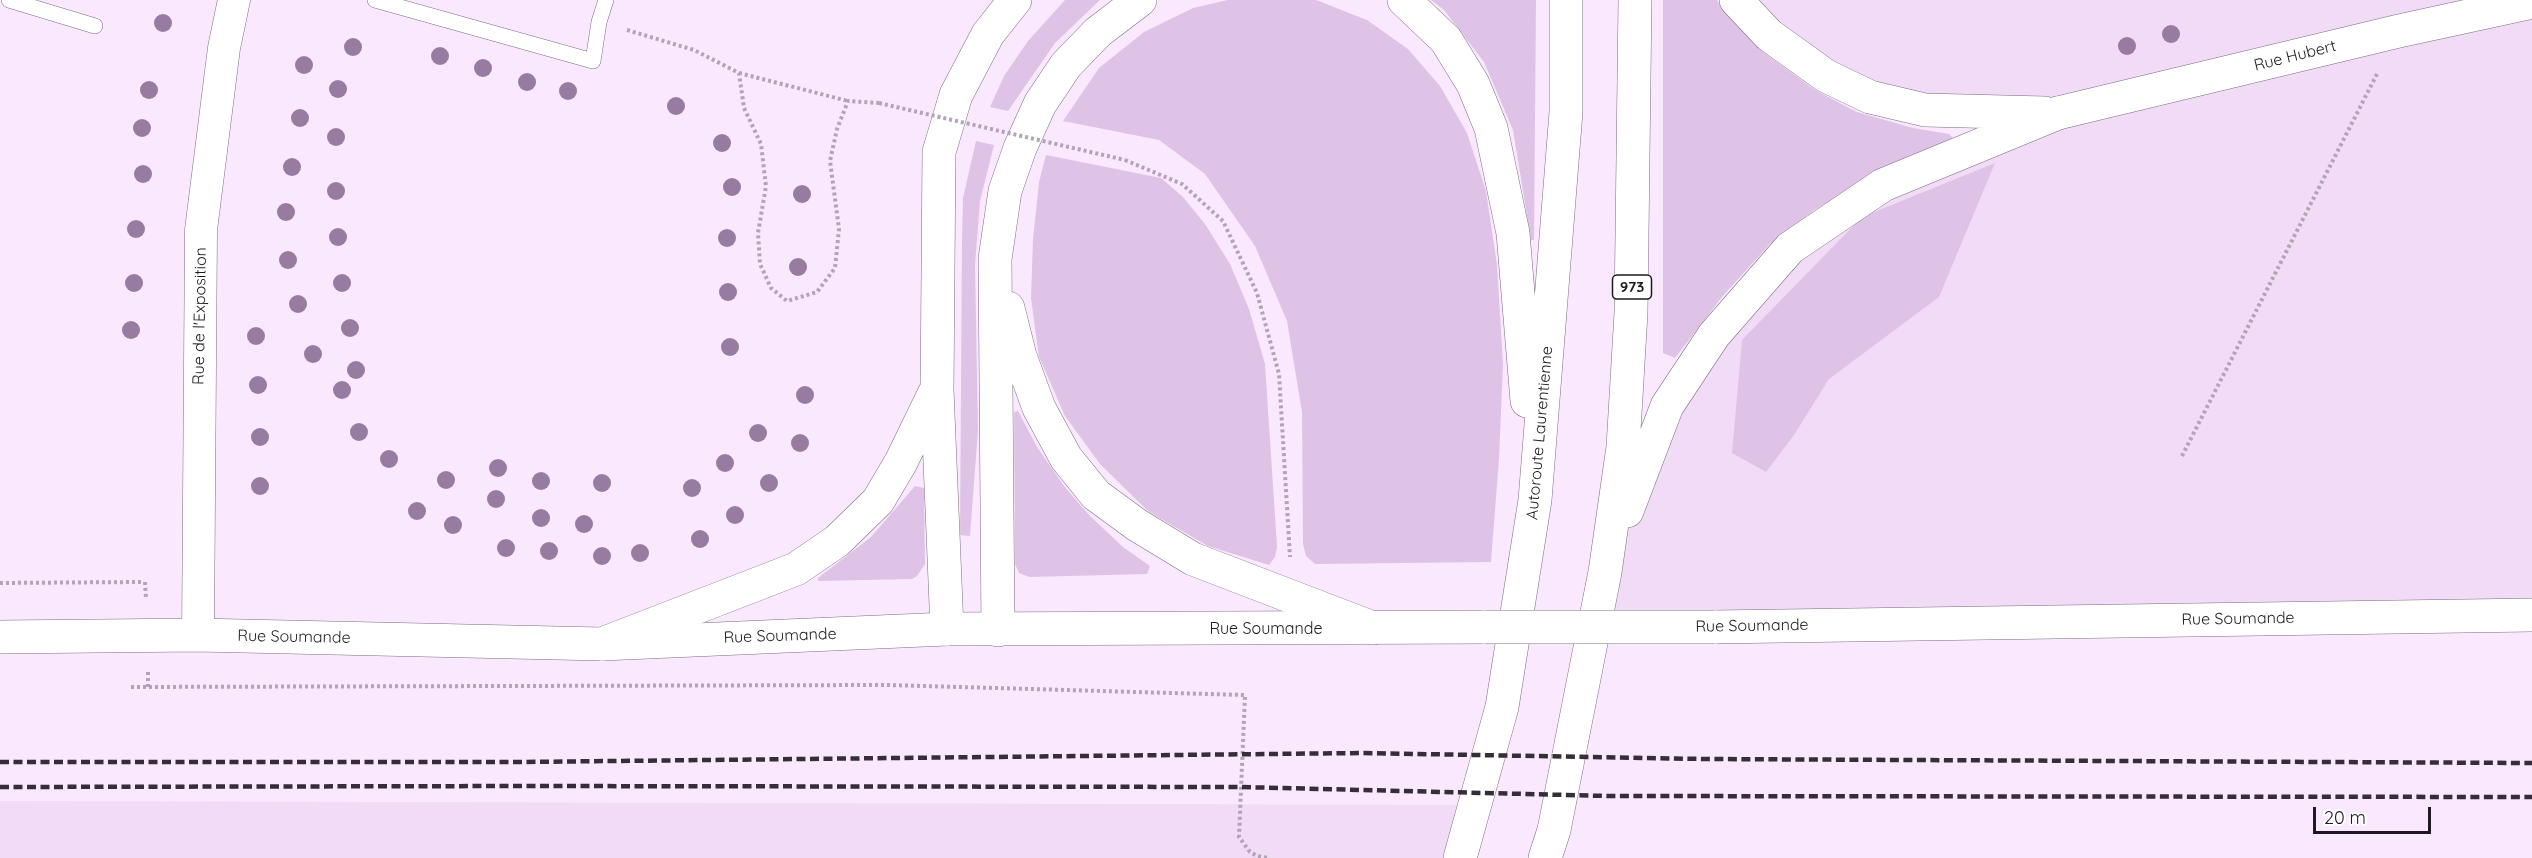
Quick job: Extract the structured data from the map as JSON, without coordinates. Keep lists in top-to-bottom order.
{
  "streets": {
    "main road": [
      "Rue Hubert",
      "973",
      "Autoroute Laurentienne",
      "Rue Soumande"
    ],
    "street": ["Rue de l'Exposition"]
  },
  "crossings": [
    ["Rue de l'Exposition", "Rue Soumande"]
  ],
  "scale_bar": "20 m"
}
